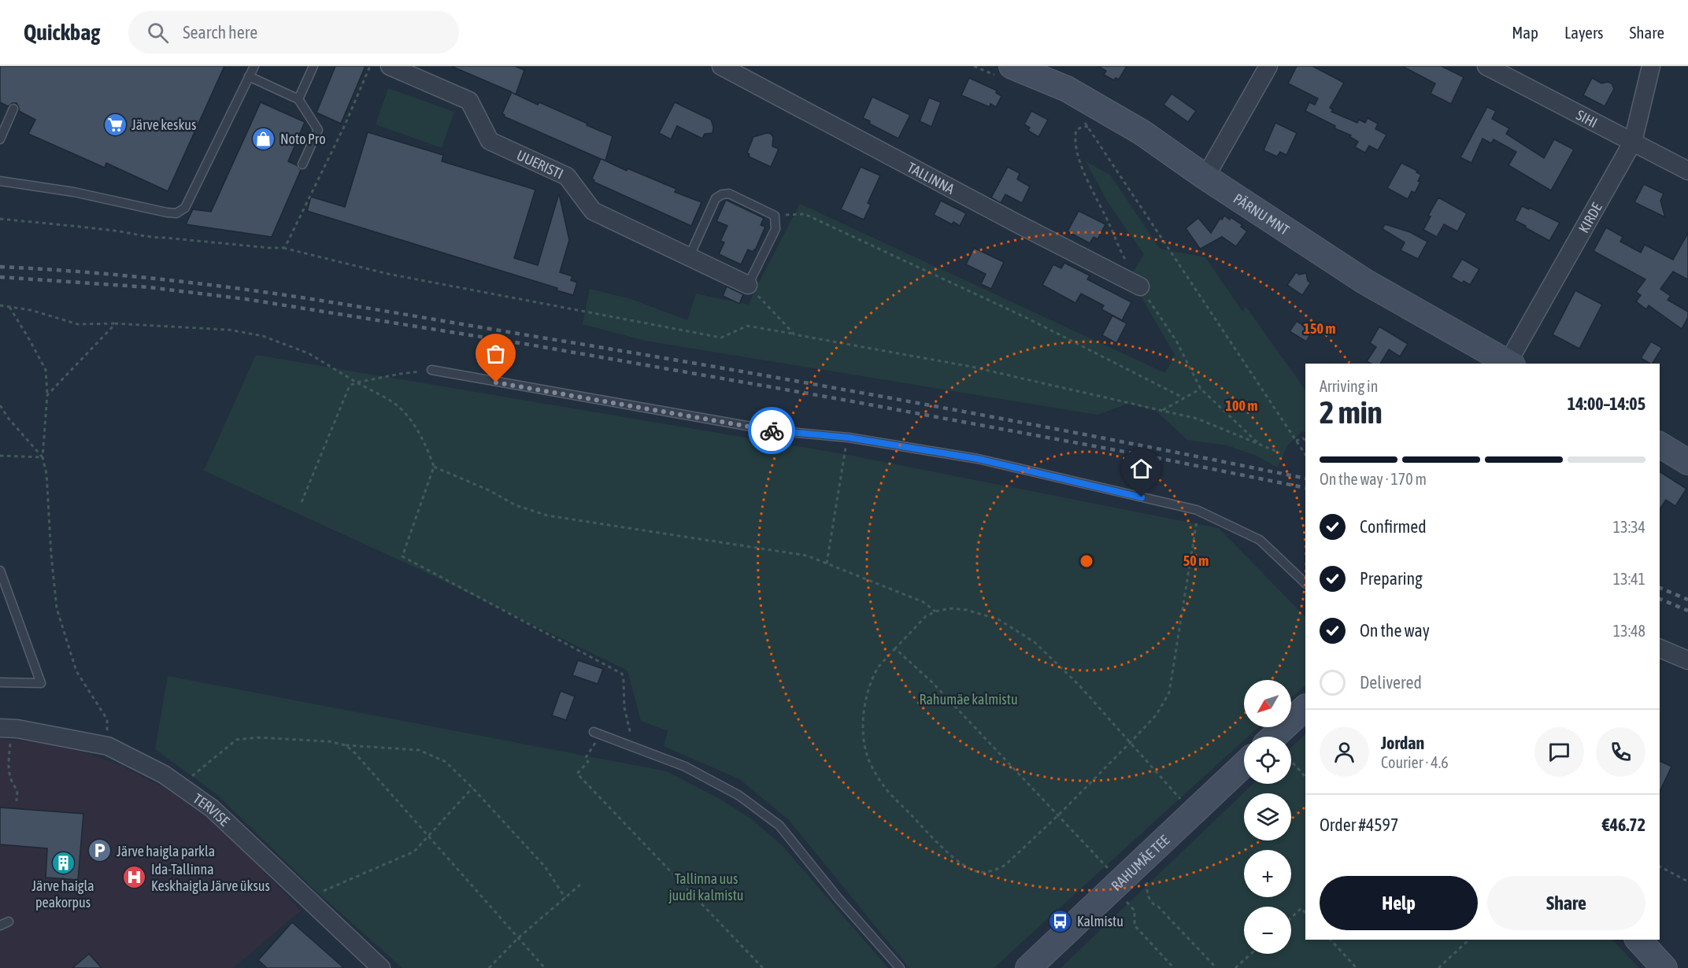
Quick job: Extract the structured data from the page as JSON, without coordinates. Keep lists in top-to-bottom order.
{
  "streets": {
    "main road": ["PÄRNU MNT", "RAHUMÄE TEE"],
    "street": [
      "SIHI",
      "UUERISTI",
      "TALLINNA",
      "KIRDE",
      "TERVISE"
    ]
  },
  "crossings": [
    ["SIHI", "KIRDE"],
    ["PÄRNU MNT", "KIRDE"]
  ],
  "parks": ["Rahumäe kalmistu", "Tallinna uus juudi kalmistu"],
  "places": {
    "supermarket": ["Järve keskus"],
    "shop": ["Noto Pro"],
    "parking": ["Järve haigla parkla"],
    "building": ["Järve haigla peakorpus"],
    "hospital": ["Ida-Tallinna Keskhaigla Järve üksus"],
    "bus stop": ["Kalmistu"]
  },
  "north": "bottom left",
  "page": {
    "header": "Quickbag",
    "search": "Search here",
    "nav": ["Map", "Layers", "Share"],
    "heading": ["2 min", "Arriving in", "14:00–14:05"],
    "panel": [
      "Jordan",
      "Courier · 4.6",
      "Order #4597",
      "€46.72"
    ],
    "bar": "On the way · 170 m",
    "list": [
      ["Confirmed", "13:34"],
      ["Preparing", "13:41"],
      ["On the way", "13:48"],
      "Delivered"
    ],
    "map_buttons": ["+", "−"],
    "buttons": ["Help", "Share"]
  },
  "rings": ["150 m", "100 m", "50 m"]
}
